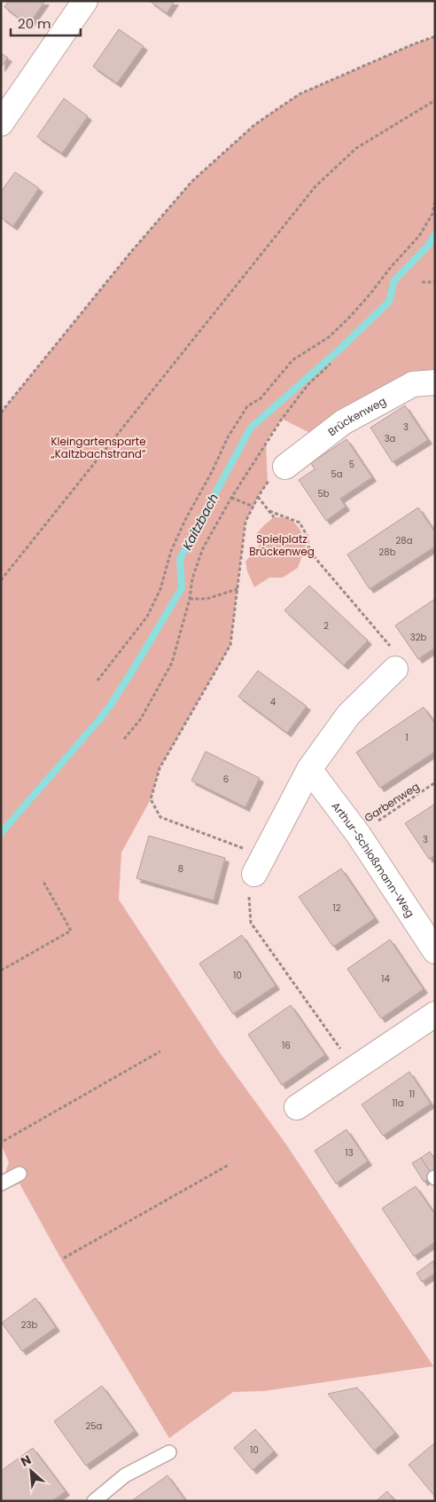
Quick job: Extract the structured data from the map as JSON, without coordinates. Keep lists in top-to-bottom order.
{
  "streets": {
    "street": ["Brückenweg", "Arthur-Schloßmann-Weg"],
    "path": ["Garbenweg"]
  },
  "crossings": [
    ["Garbenweg", "Arthur-Schloßmann-Weg"]
  ],
  "water": ["Kaitzbach"],
  "parks": ["Kleingartensparte „Kaitzbachstrand“", "Spielplatz Brückenweg"],
  "house_numbers": [
    "3",
    "3a",
    "5",
    "5a",
    "5b",
    "28a",
    "28b",
    "2",
    "32b",
    "4",
    "1",
    "6",
    "3",
    "8",
    "12",
    "10",
    "14",
    "16",
    "11",
    "11a",
    "13",
    "23b",
    "25a",
    "10"
  ],
  "scale_bar": "20 m",
  "north": "top left"
}
